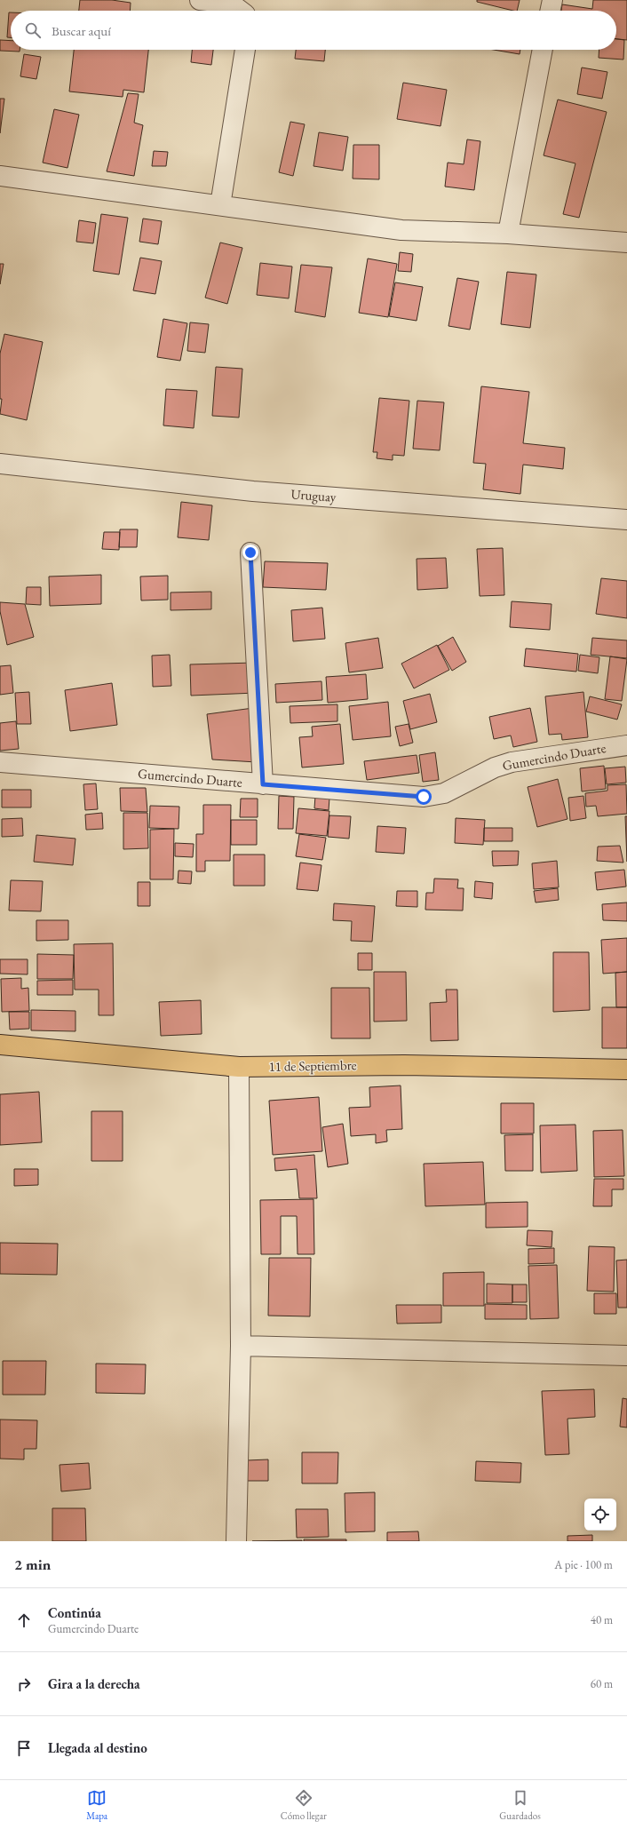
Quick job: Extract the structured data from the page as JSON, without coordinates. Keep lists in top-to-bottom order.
{
  "streets": {
    "main road": ["11 de Septiembre"],
    "street": ["Uruguay", "Gumercindo Duarte"]
  },
  "page": {
    "search": "Buscar aquí",
    "heading": ["2 min", "A pie · 100 m"],
    "list": [
      ["Continúa", "Gumercindo Duarte", "40 m"],
      ["Gira a la derecha", "60 m"],
      "Llegada al destino"
    ],
    "nav": ["Mapa", "Cómo llegar", "Guardados"]
  }
}
